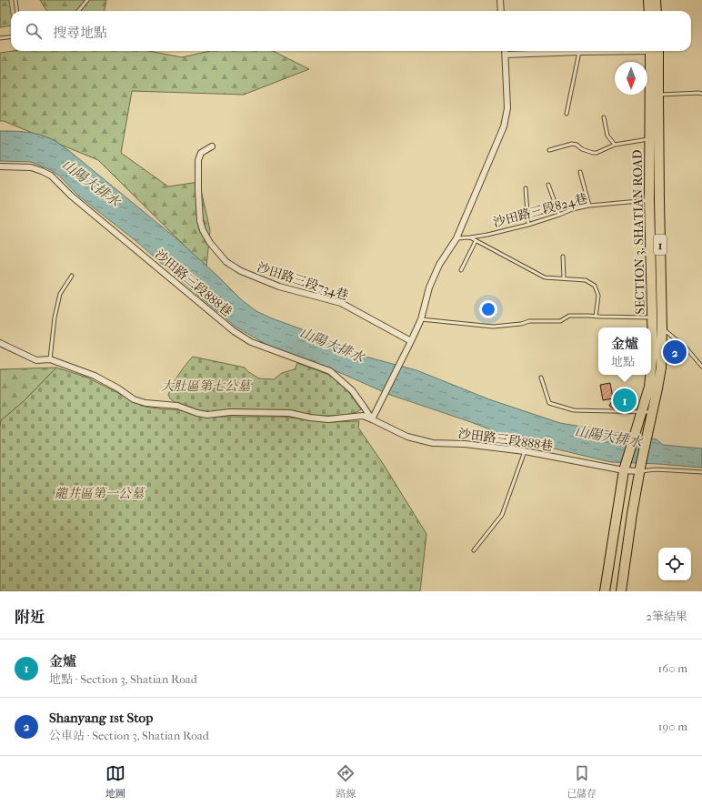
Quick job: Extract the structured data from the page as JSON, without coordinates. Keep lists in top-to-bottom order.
{
  "streets": {
    "main road": ["SECTION 3, SHATIAN ROAD", "1"],
    "street": ["沙田路三段734巷", "沙田路三段888巷"],
    "lane": ["沙田路三段824巷"]
  },
  "crossings": [
    ["沙田路三段824巷", "SECTION 3, SHATIAN ROAD"],
    ["SECTION 3, SHATIAN ROAD", "1"],
    ["SECTION 3, SHATIAN ROAD", "沙田路三段888巷"],
    ["1", "沙田路三段888巷"]
  ],
  "water": ["山陽大排水"],
  "parks": ["大肚區第七公墓", "龍井區第一公墓"],
  "north": "bottom",
  "page": {
    "search": "搜尋地點",
    "popup": ["金爐", "地點"],
    "pins": ["2", "1"],
    "heading": ["附近", "2筆結果"],
    "list": [
      {
        "mark": "1",
        "name": "金爐",
        "note": "地點 · Section 3, Shatian Road",
        "value": "160 m"
      },
      {
        "mark": "2",
        "name": "Shanyang 1st Stop",
        "note": "公車站 · Section 3, Shatian Road",
        "value": "190 m"
      }
    ],
    "nav": ["地圖", "路線", "已儲存"]
  }
}
